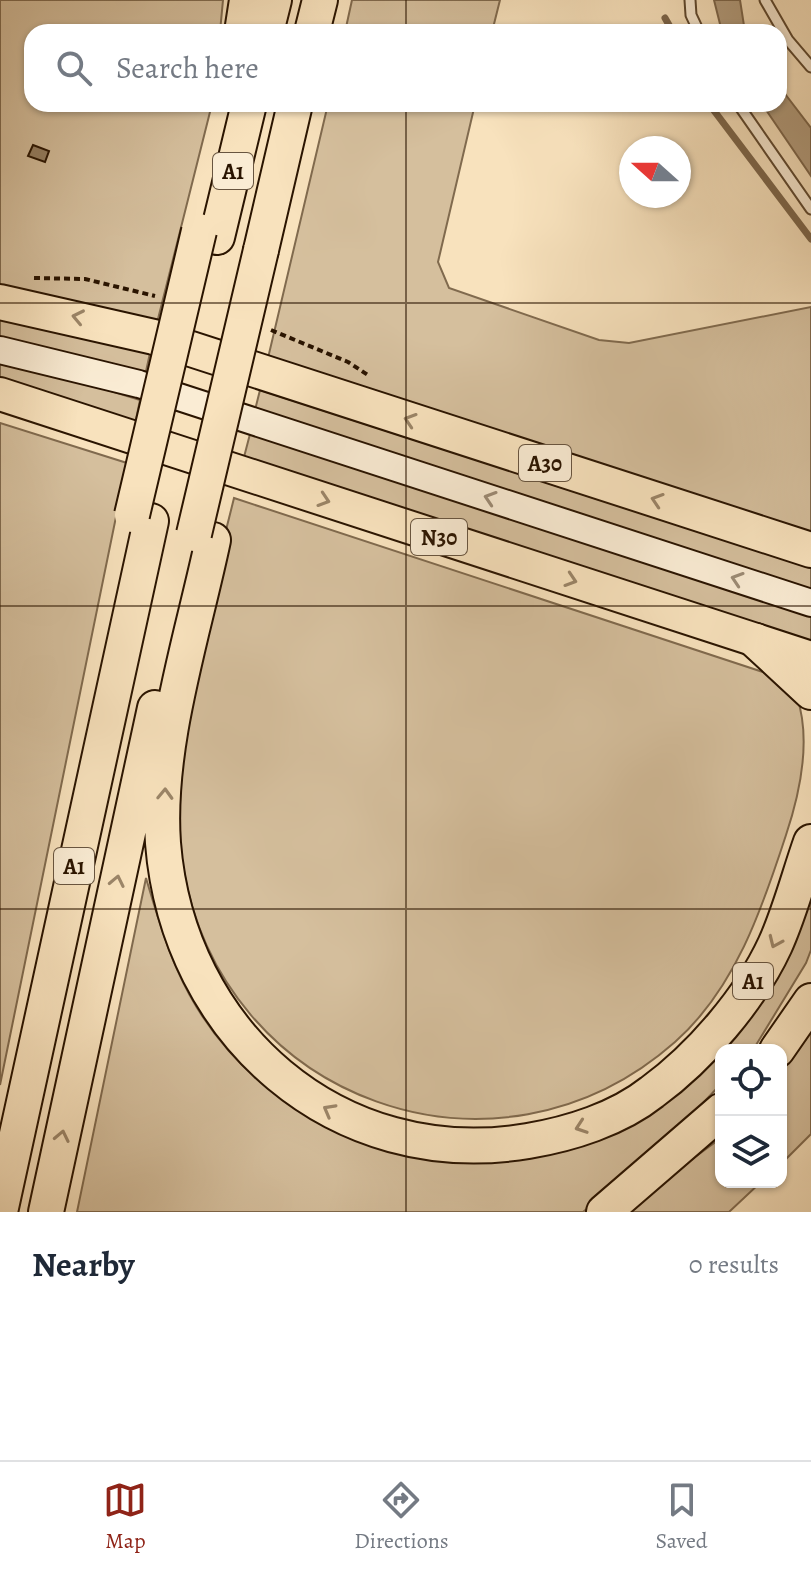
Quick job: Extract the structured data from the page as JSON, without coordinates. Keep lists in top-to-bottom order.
{
  "streets": {
    "highway": ["A1", "A30", "N30"]
  },
  "north": "left",
  "page": {
    "search": "Search here",
    "heading": ["Nearby", "0 results"],
    "nav": ["Map", "Directions", "Saved"]
  }
}
